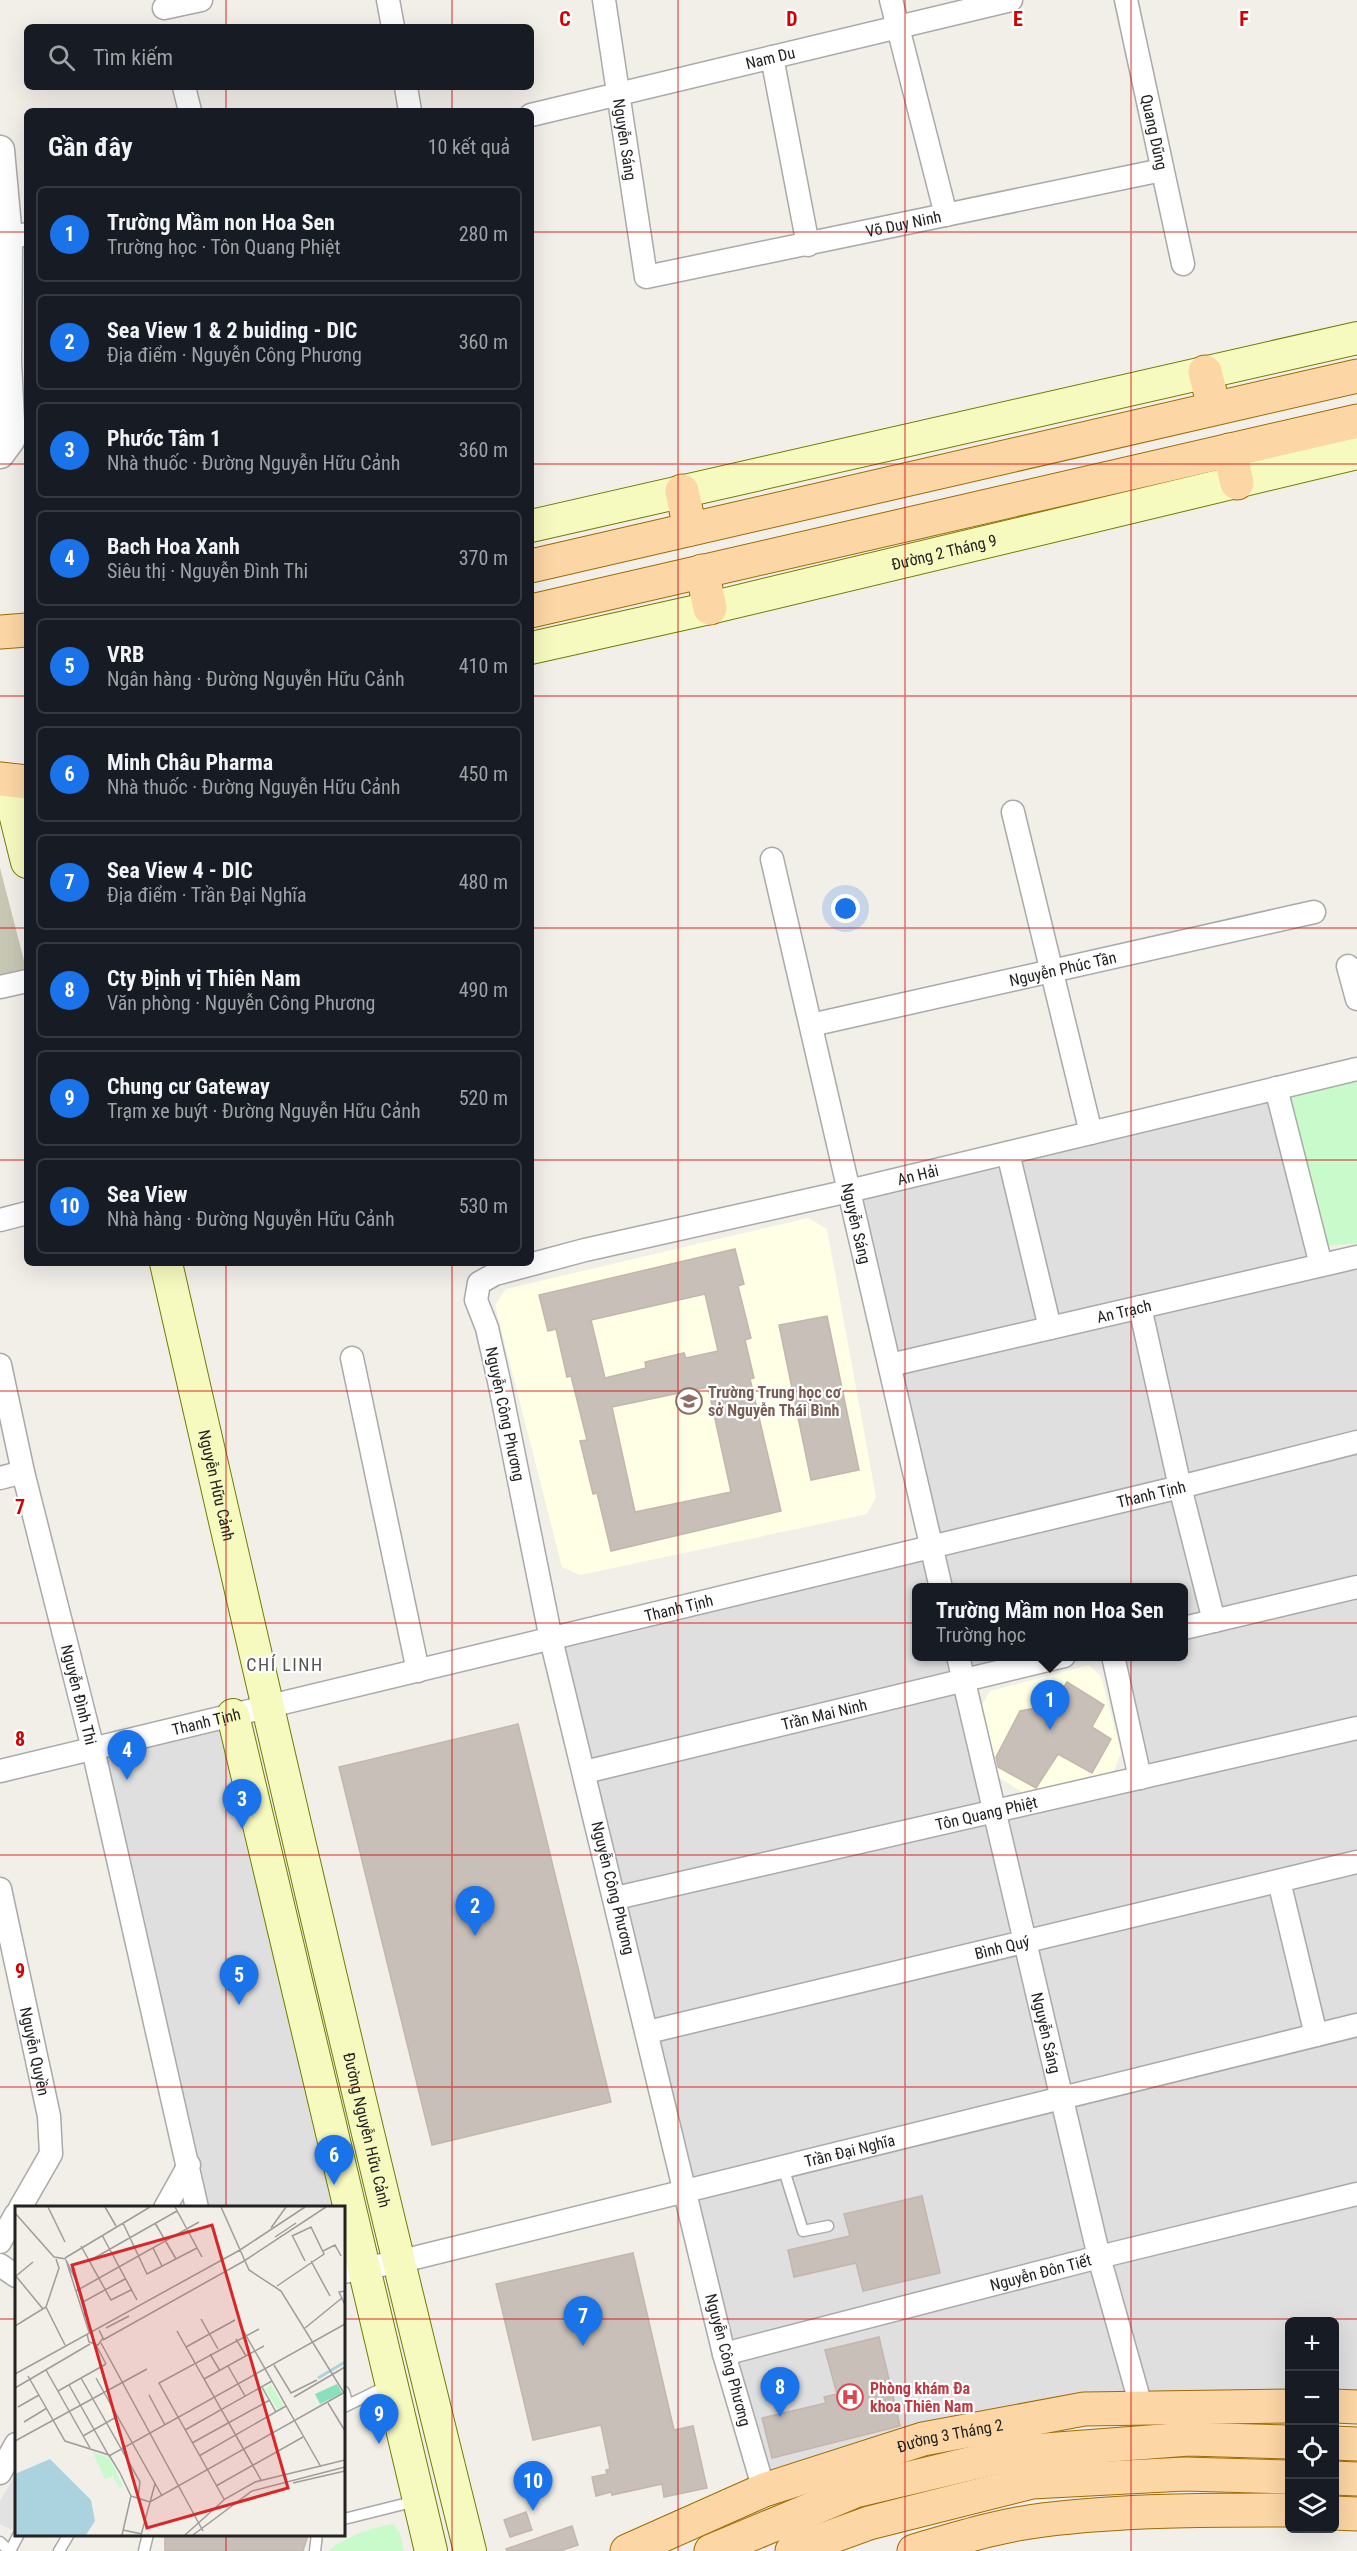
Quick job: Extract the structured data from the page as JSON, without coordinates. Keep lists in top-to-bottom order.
{
  "streets": {
    "main road": [
      "Đường 2 Tháng 9",
      "Nguyễn Hữu Cảnh",
      "Đường Nguyễn Hữu Cảnh",
      "Đường 3 Tháng 2"
    ],
    "street": [
      "Nam Du",
      "Quang Dũng",
      "Nguyễn Sáng",
      "Võ Duy Ninh",
      "Nguyễn Phúc Tần",
      "An Hải",
      "An Trạch",
      "Nguyễn Công Phương",
      "Thanh Tịnh",
      "Nguyễn Đình Thi",
      "Trần Mai Ninh",
      "Tôn Quang Phiệt",
      "Bình Quý",
      "Nguyễn Quyền",
      "Trần Đại Nghĩa",
      "Nguyễn Đôn Tiết"
    ]
  },
  "crossings": [
    ["Nam Du", "Nguyễn Sáng"],
    ["Quang Dũng", "Võ Duy Ninh"],
    ["Nguyễn Sáng", "Võ Duy Ninh"],
    ["Nguyễn Sáng", "Nguyễn Phúc Tần"],
    ["Nguyễn Sáng", "An Hải"],
    ["Nguyễn Sáng", "An Trạch"],
    ["Nguyễn Sáng", "Thanh Tịnh"],
    ["Nguyễn Sáng", "Trần Mai Ninh"],
    ["Nguyễn Sáng", "Tôn Quang Phiệt"],
    ["Nguyễn Sáng", "Bình Quý"],
    ["Nguyễn Sáng", "Trần Đại Nghĩa"],
    ["Nguyễn Sáng", "Nguyễn Đôn Tiết"],
    ["Nguyễn Sáng", "Đường 3 Tháng 2"],
    ["An Hải", "Nguyễn Công Phương"],
    ["Nguyễn Công Phương", "Thanh Tịnh"],
    ["Nguyễn Công Phương", "Trần Mai Ninh"],
    ["Nguyễn Công Phương", "Tôn Quang Phiệt"],
    ["Nguyễn Công Phương", "Bình Quý"],
    ["Nguyễn Công Phương", "Trần Đại Nghĩa"],
    ["Nguyễn Công Phương", "Nguyễn Đôn Tiết"],
    ["Nguyễn Công Phương", "Đường 3 Tháng 2"],
    ["Nguyễn Hữu Cảnh", "Thanh Tịnh"],
    ["Nguyễn Hữu Cảnh", "Đường Nguyễn Hữu Cảnh"],
    ["Thanh Tịnh", "Nguyễn Đình Thi"],
    ["Thanh Tịnh", "Đường Nguyễn Hữu Cảnh"],
    ["Đường Nguyễn Hữu Cảnh", "Trần Đại Nghĩa"]
  ],
  "districts": ["CHÍ LINH"],
  "places": {
    "school or university": ["Trường Trung học cơ sở Nguyễn Thái Bình"],
    "hospital": ["Phòng khám Đa khoa Thiên Nam"]
  },
  "page": {
    "search": "Tìm kiếm",
    "heading": ["Gần đây", "10 kết quả"],
    "list": [
      {
        "mark": "1",
        "name": "Trường Mầm non Hoa Sen",
        "note": "Trường học · Tôn Quang Phiệt",
        "value": "280 m"
      },
      {
        "mark": "2",
        "name": "Sea View 1 & 2 buiding - DIC",
        "note": "Địa điểm · Nguyễn Công Phương",
        "value": "360 m"
      },
      {
        "mark": "3",
        "name": "Phước Tâm 1",
        "note": "Nhà thuốc · Đường Nguyễn Hữu Cảnh",
        "value": "360 m"
      },
      {
        "mark": "4",
        "name": "Bach Hoa Xanh",
        "note": "Siêu thị · Nguyễn Đình Thi",
        "value": "370 m"
      },
      {
        "mark": "5",
        "name": "VRB",
        "note": "Ngân hàng · Đường Nguyễn Hữu Cảnh",
        "value": "410 m"
      },
      {
        "mark": "6",
        "name": "Minh Châu Pharma",
        "note": "Nhà thuốc · Đường Nguyễn Hữu Cảnh",
        "value": "450 m"
      },
      {
        "mark": "7",
        "name": "Sea View 4 - DIC",
        "note": "Địa điểm · Trần Đại Nghĩa",
        "value": "480 m"
      },
      {
        "mark": "8",
        "name": "Cty Định vị Thiên Nam",
        "note": "Văn phòng · Nguyễn Công Phương",
        "value": "490 m"
      },
      {
        "mark": "9",
        "name": "Chung cư Gateway",
        "note": "Trạm xe buýt · Đường Nguyễn Hữu Cảnh",
        "value": "520 m"
      },
      {
        "mark": "10",
        "name": "Sea View",
        "note": "Nhà hàng · Đường Nguyễn Hữu Cảnh",
        "value": "530 m"
      }
    ],
    "popup": ["Trường Mầm non Hoa Sen", "Trường học"],
    "pins": [
      "1",
      "4",
      "3",
      "2",
      "5",
      "6",
      "7",
      "8",
      "9",
      "10"
    ],
    "map_buttons": ["+", "−"]
  },
  "grid": {
    "columns": [
      "C",
      "D",
      "E",
      "F"
    ],
    "rows": ["7", "8", "9"]
  }
}
